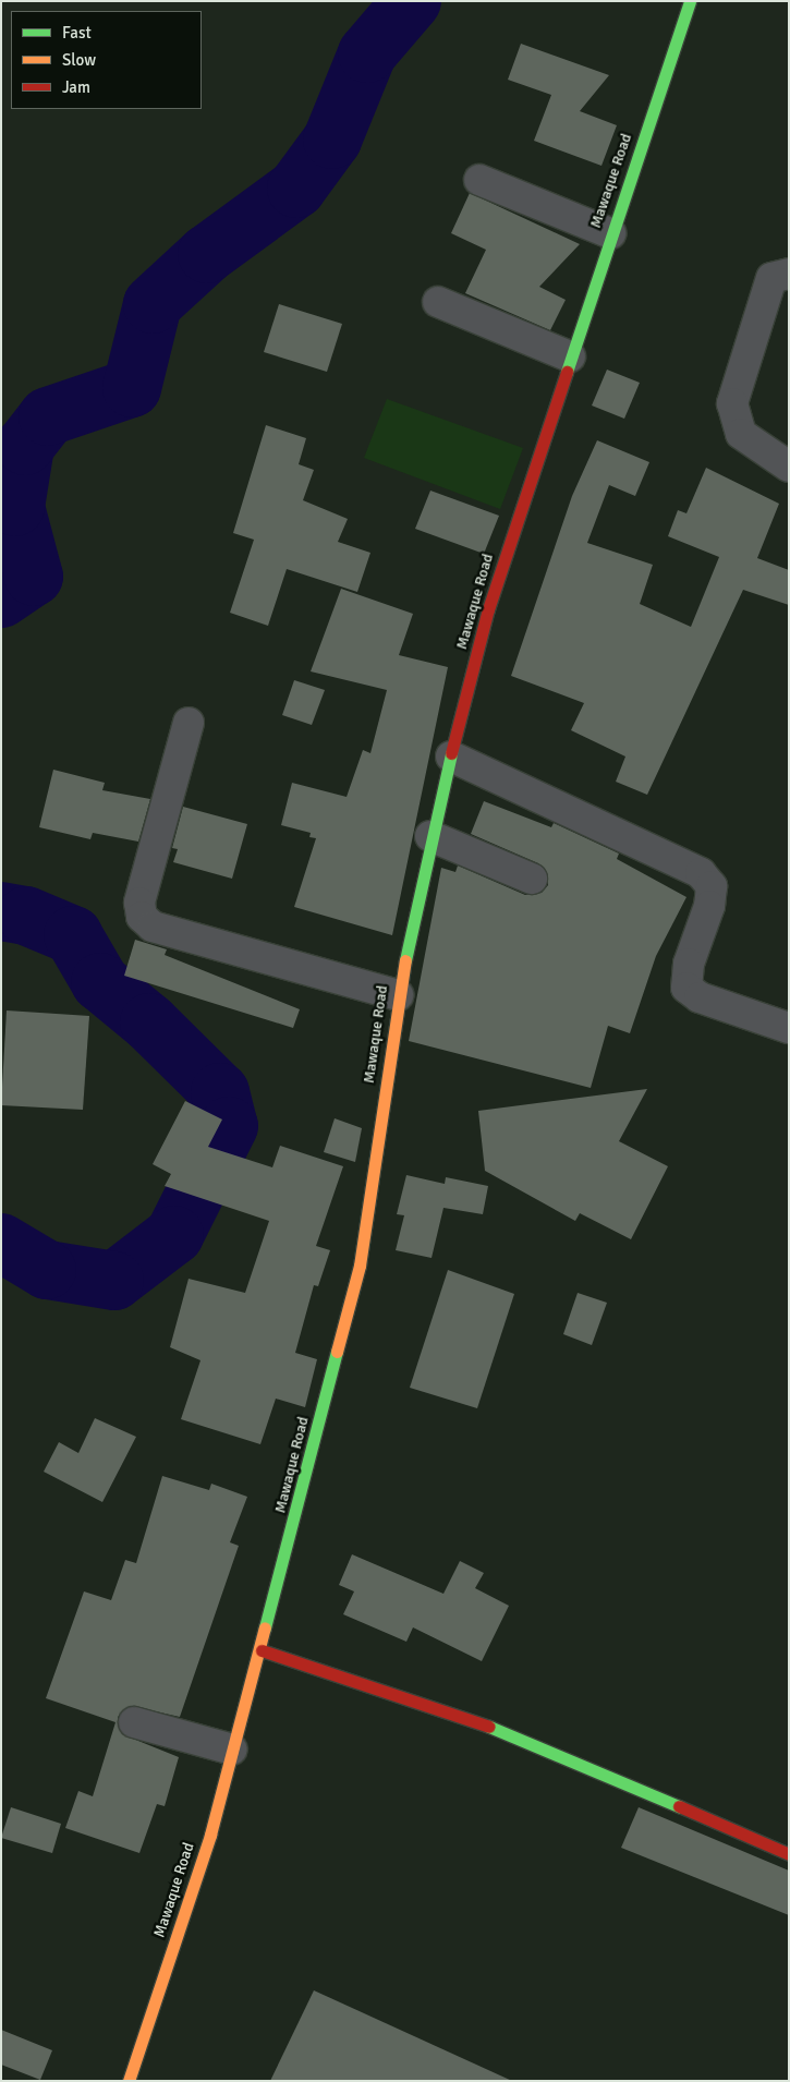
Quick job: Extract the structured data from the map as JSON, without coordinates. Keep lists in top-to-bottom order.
{
  "streets": {
    "main road": ["Mawaque Road"]
  },
  "legend": ["Fast", "Slow", "Jam"]
}
